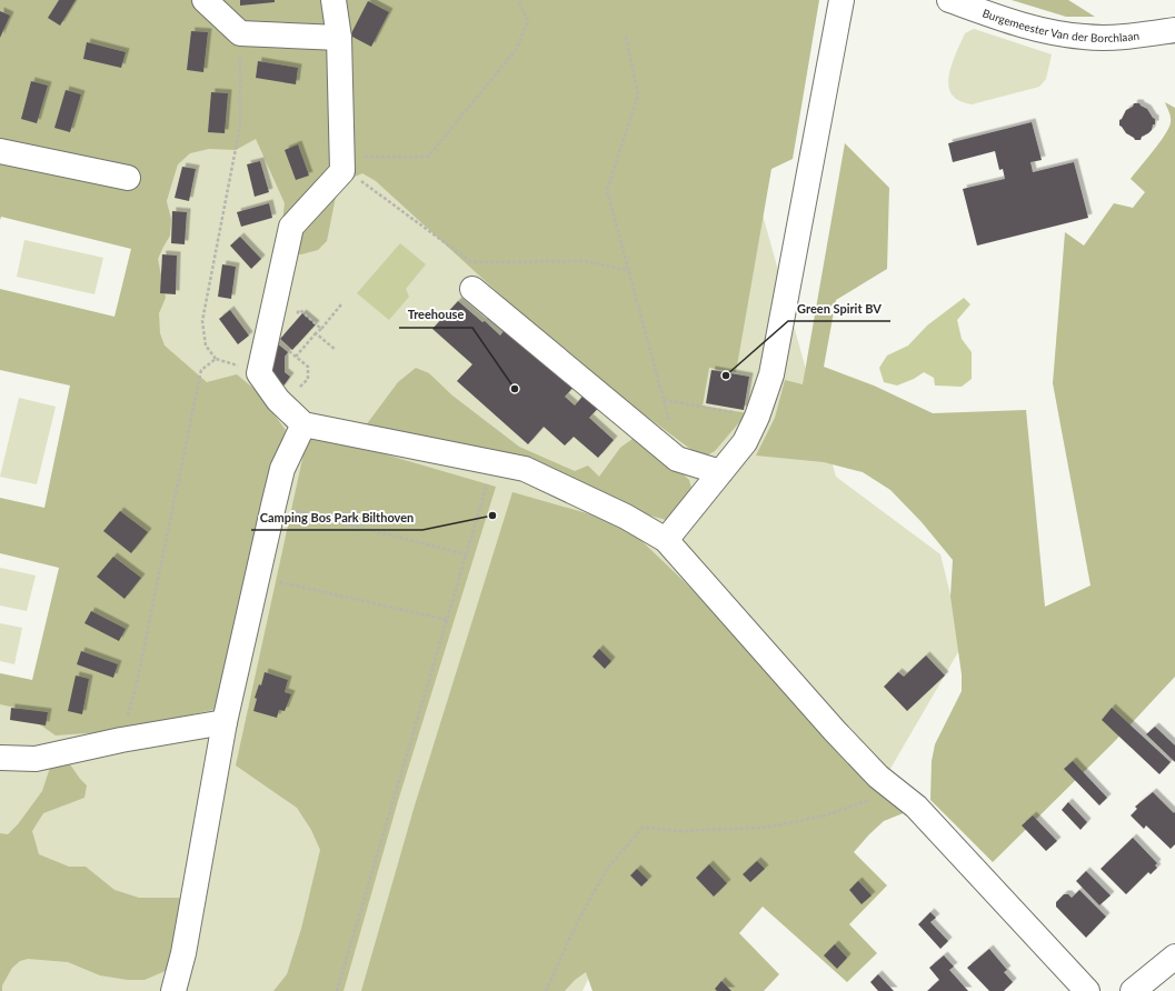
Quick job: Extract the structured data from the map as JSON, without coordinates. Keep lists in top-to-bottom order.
{
  "streets": {
    "street": ["Burgemeester Van der Borchlaan"]
  },
  "places": ["Green Spirit BV", "Treehouse", "Camping Bos Park Bilthoven"]
}
